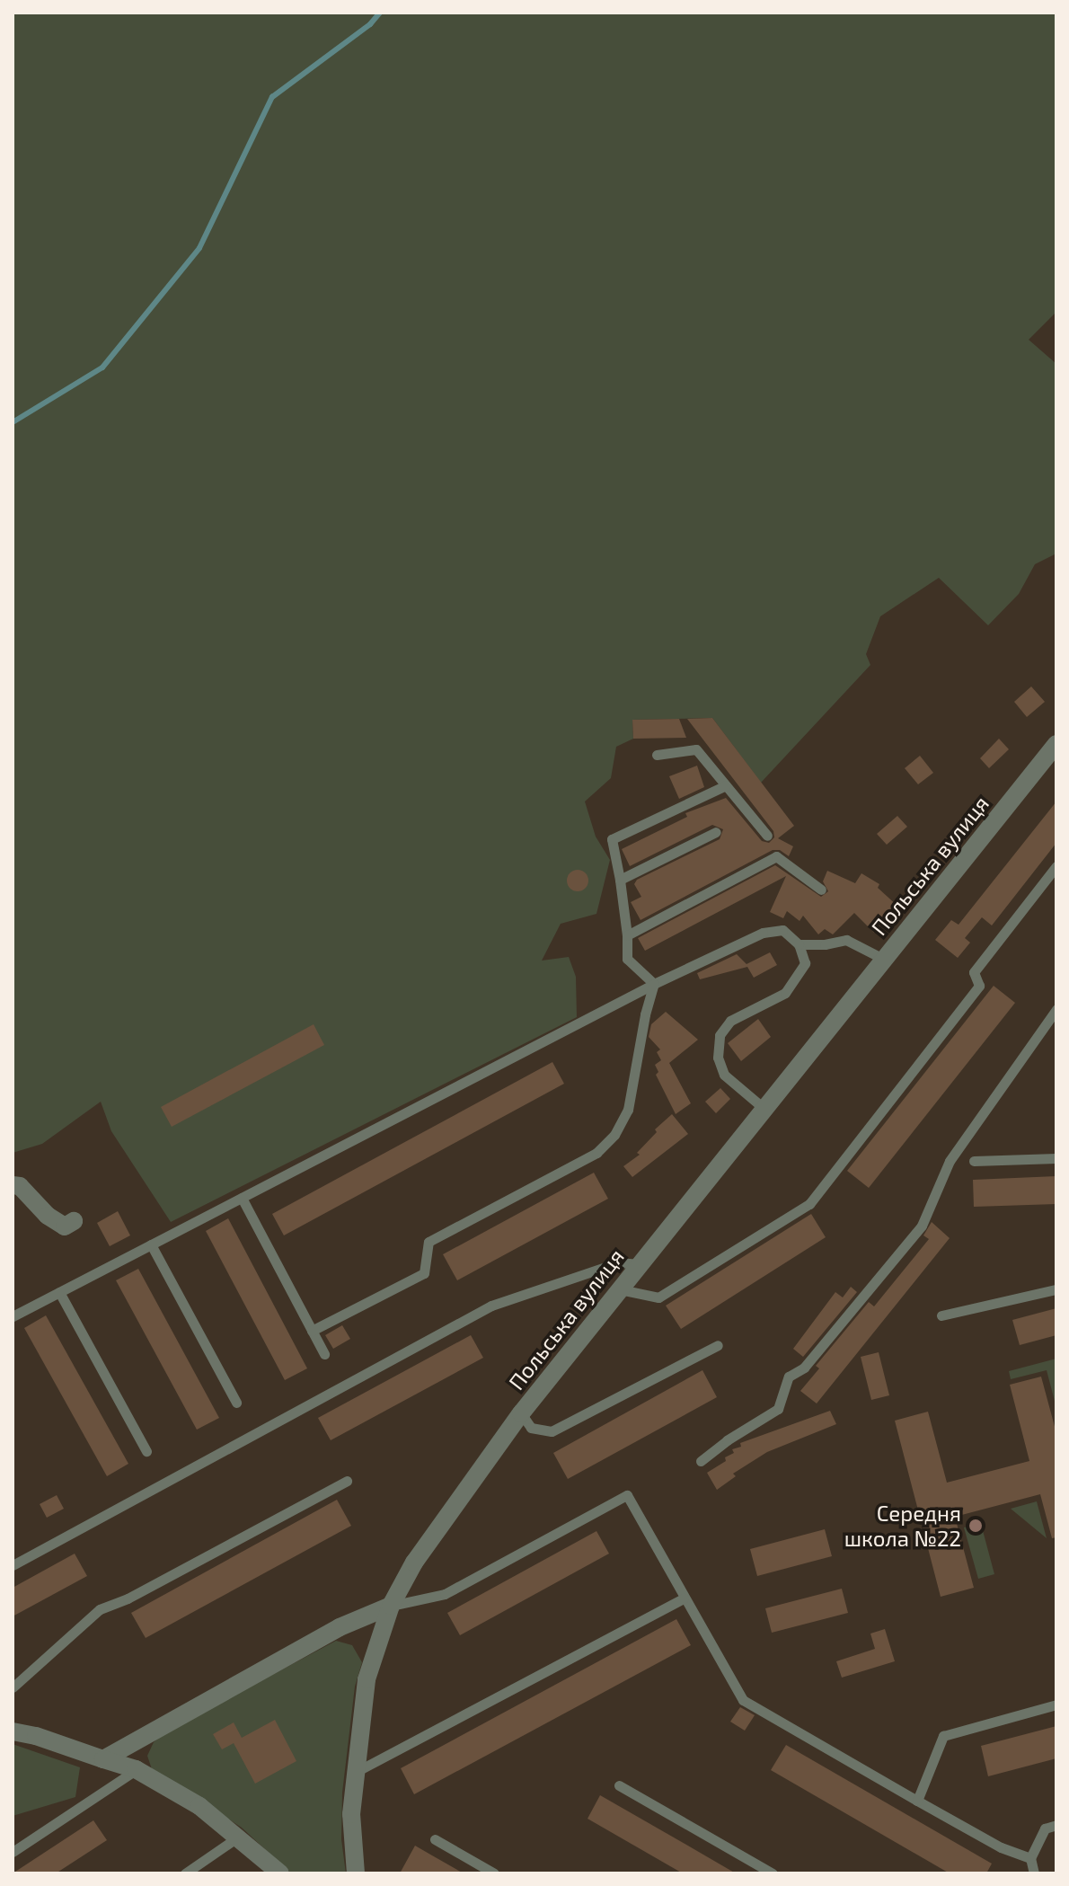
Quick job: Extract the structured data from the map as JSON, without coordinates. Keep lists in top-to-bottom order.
{
  "streets": {
    "street": ["Польська вулиця"]
  },
  "places": ["Середня школа №22"]
}
